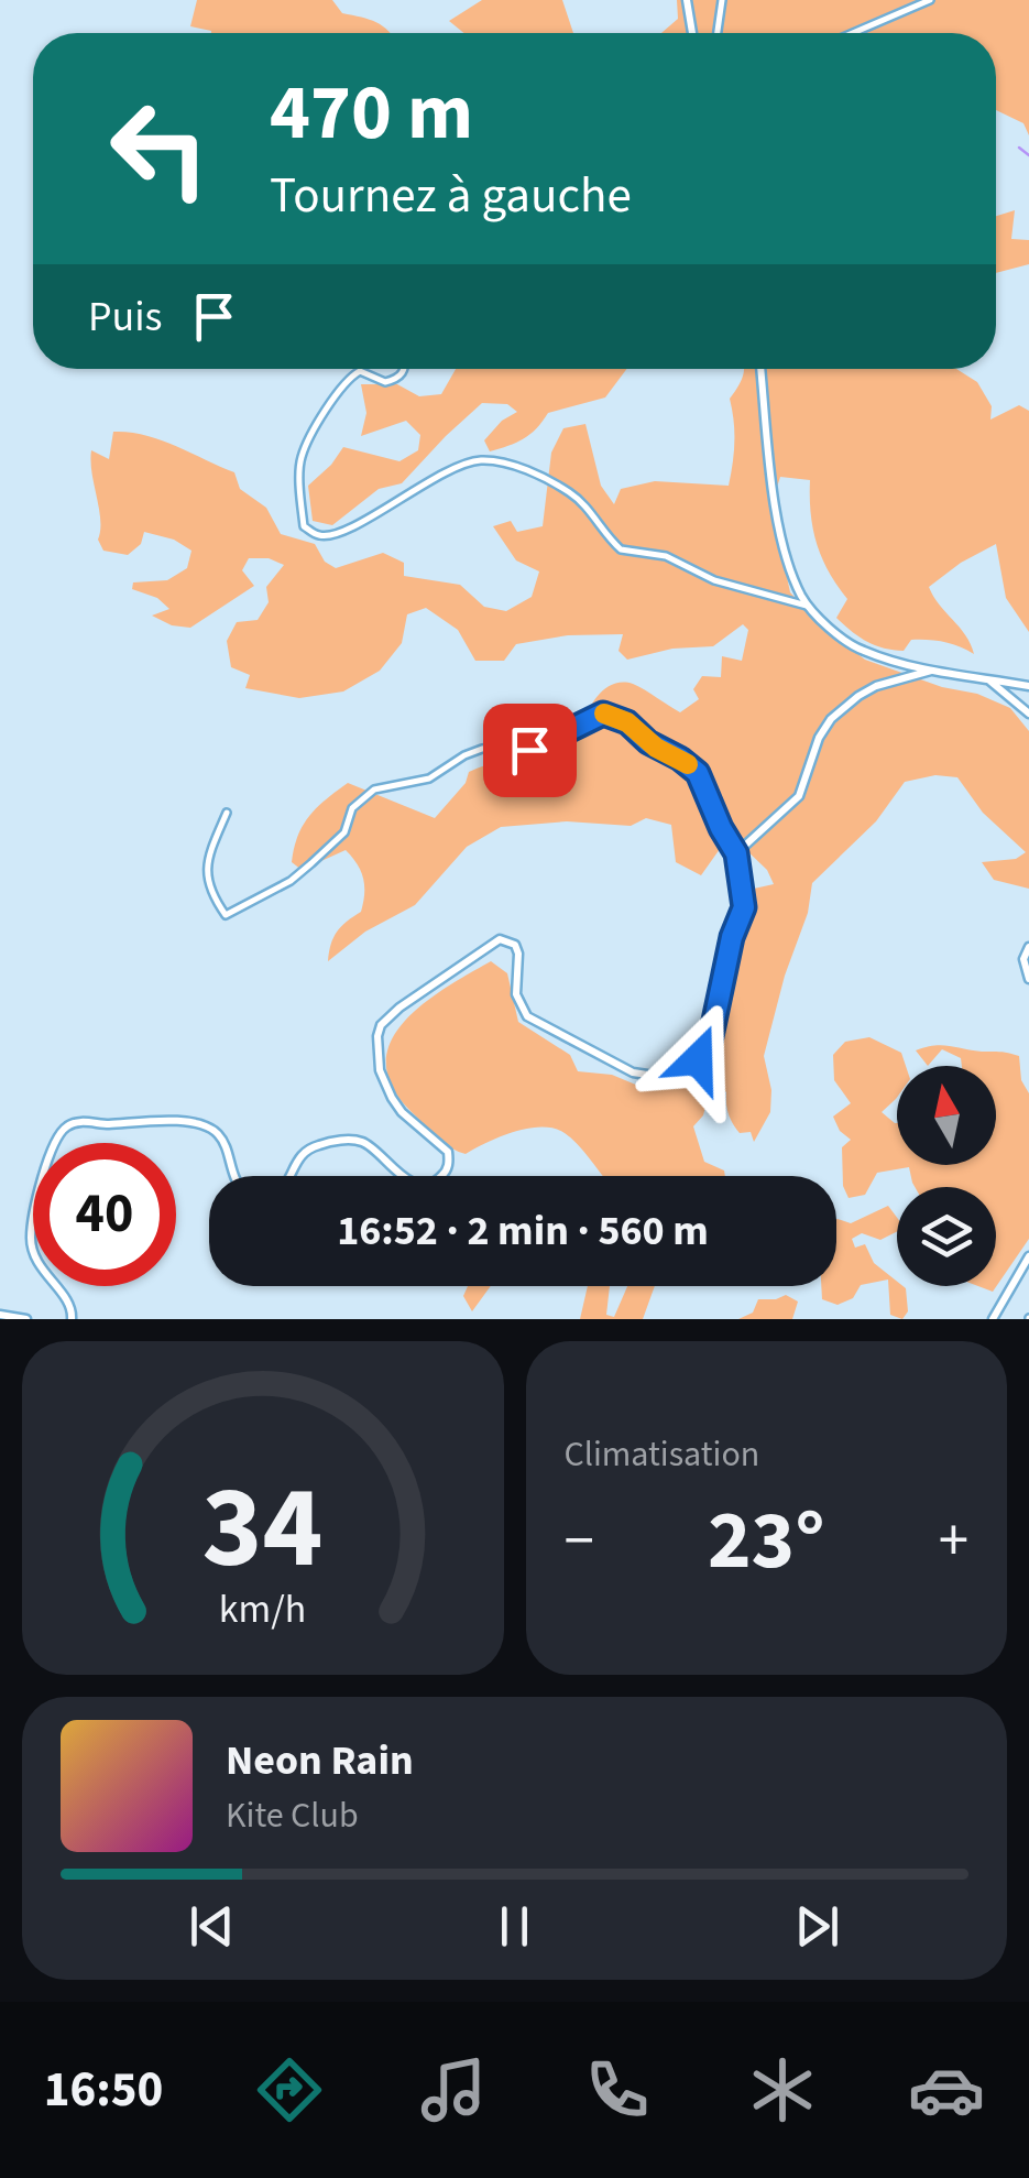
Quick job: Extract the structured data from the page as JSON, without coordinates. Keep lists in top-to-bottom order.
{
  "north": "top",
  "page": {
    "turn": ["470 m", "Tournez à gauche"],
    "then": "Puis",
    "limit": "40",
    "trip": "16:52 · 2 min · 560 m",
    "tile": "Climatisation",
    "heat": ["−", "23°", "+"],
    "song": ["Neon Rain", "Kite Club"],
    "tabs": "16:50",
    "gauge": ["34", "km/h"]
  }
}
